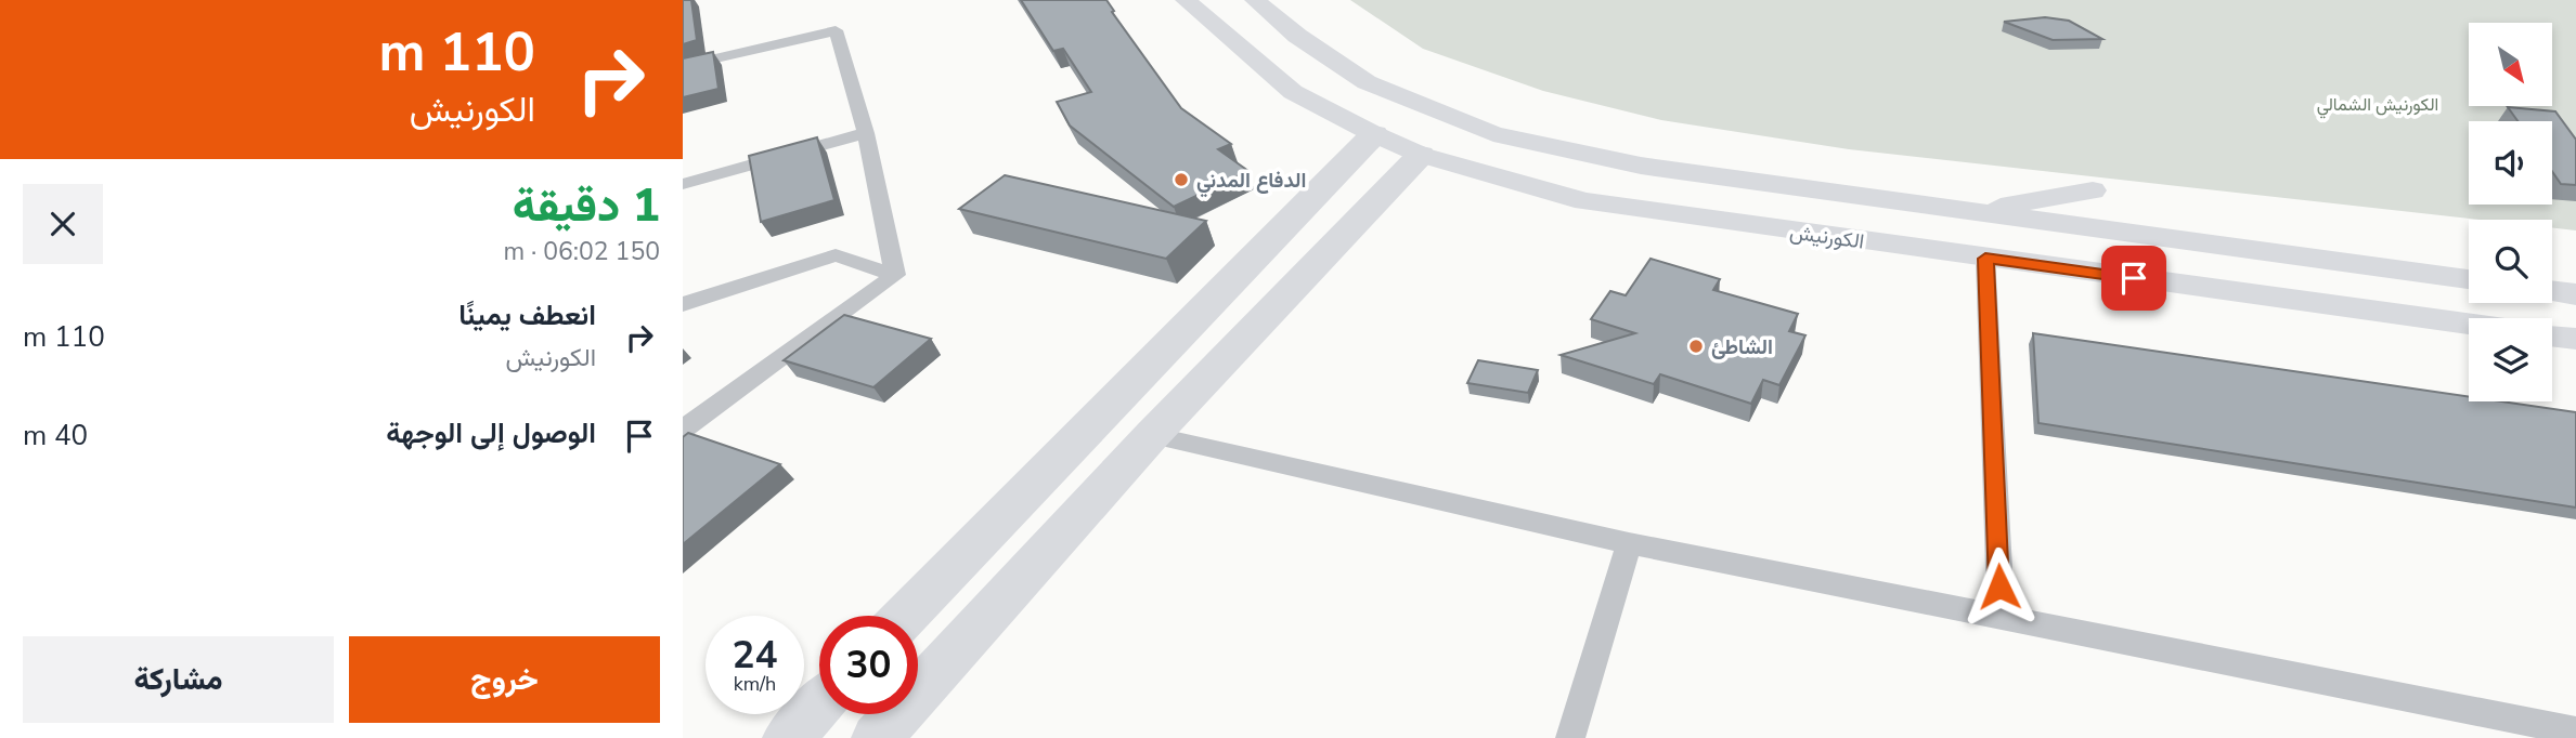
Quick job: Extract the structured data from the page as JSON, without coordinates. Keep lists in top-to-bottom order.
{
  "streets": {
    "main road": ["الكورنيش"]
  },
  "parks": ["الكورنيش الشمالي"],
  "places": ["الدفاع المدني", "الشاطئ"],
  "north": "bottom right",
  "page": {
    "turn": ["110 m", "الكورنيش"],
    "heading": ["1 دقيقة", "150 m · 06:02"],
    "list": [
      {
        "name": "انعطف يمينًا",
        "note": "الكورنيش",
        "value": "110 m"
      },
      {
        "name": "الوصول إلى الوجهة",
        "value": "40 m"
      }
    ],
    "speed": "24 km/h",
    "limit": "30",
    "buttons": ["خروج", "مشاركة"]
  }
}
